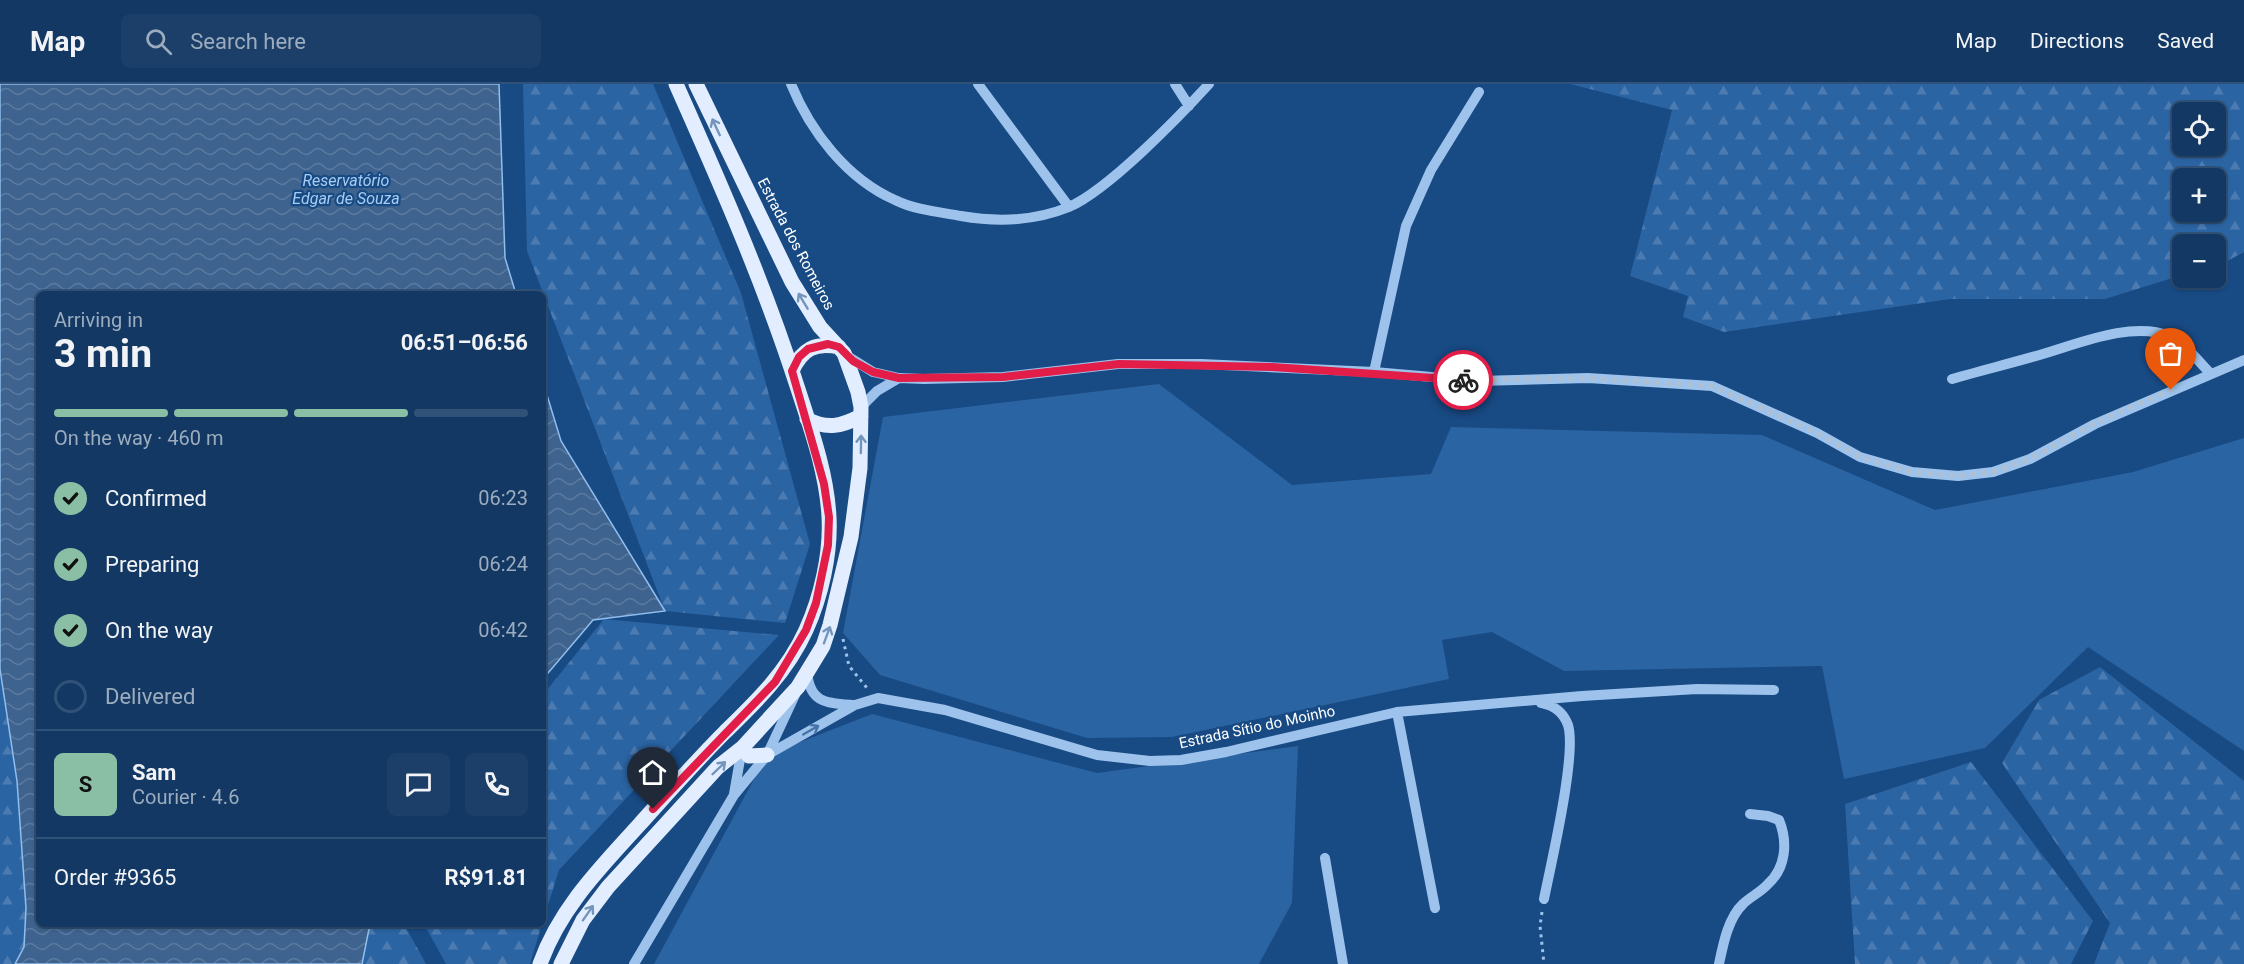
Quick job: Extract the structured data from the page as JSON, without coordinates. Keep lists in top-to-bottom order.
{
  "streets": {
    "main road": ["Estrada dos Romeiros"],
    "street": ["Estrada Sítio do Moinho"]
  },
  "water": ["Reservatório Edgar de Souza"],
  "page": {
    "header": "Map",
    "search": "Search here",
    "nav": ["Map", "Directions", "Saved"],
    "map_buttons": ["+", "−"],
    "heading": ["3 min", "Arriving in", "06:51–06:56"],
    "panel": [
      "Sam",
      "Courier · 4.6",
      "Order #9365",
      "R$91.81"
    ],
    "bar": "On the way · 460 m",
    "list": [
      ["Confirmed", "06:23"],
      ["Preparing", "06:24"],
      ["On the way", "06:42"],
      "Delivered"
    ],
    "round": "S"
  }
}
